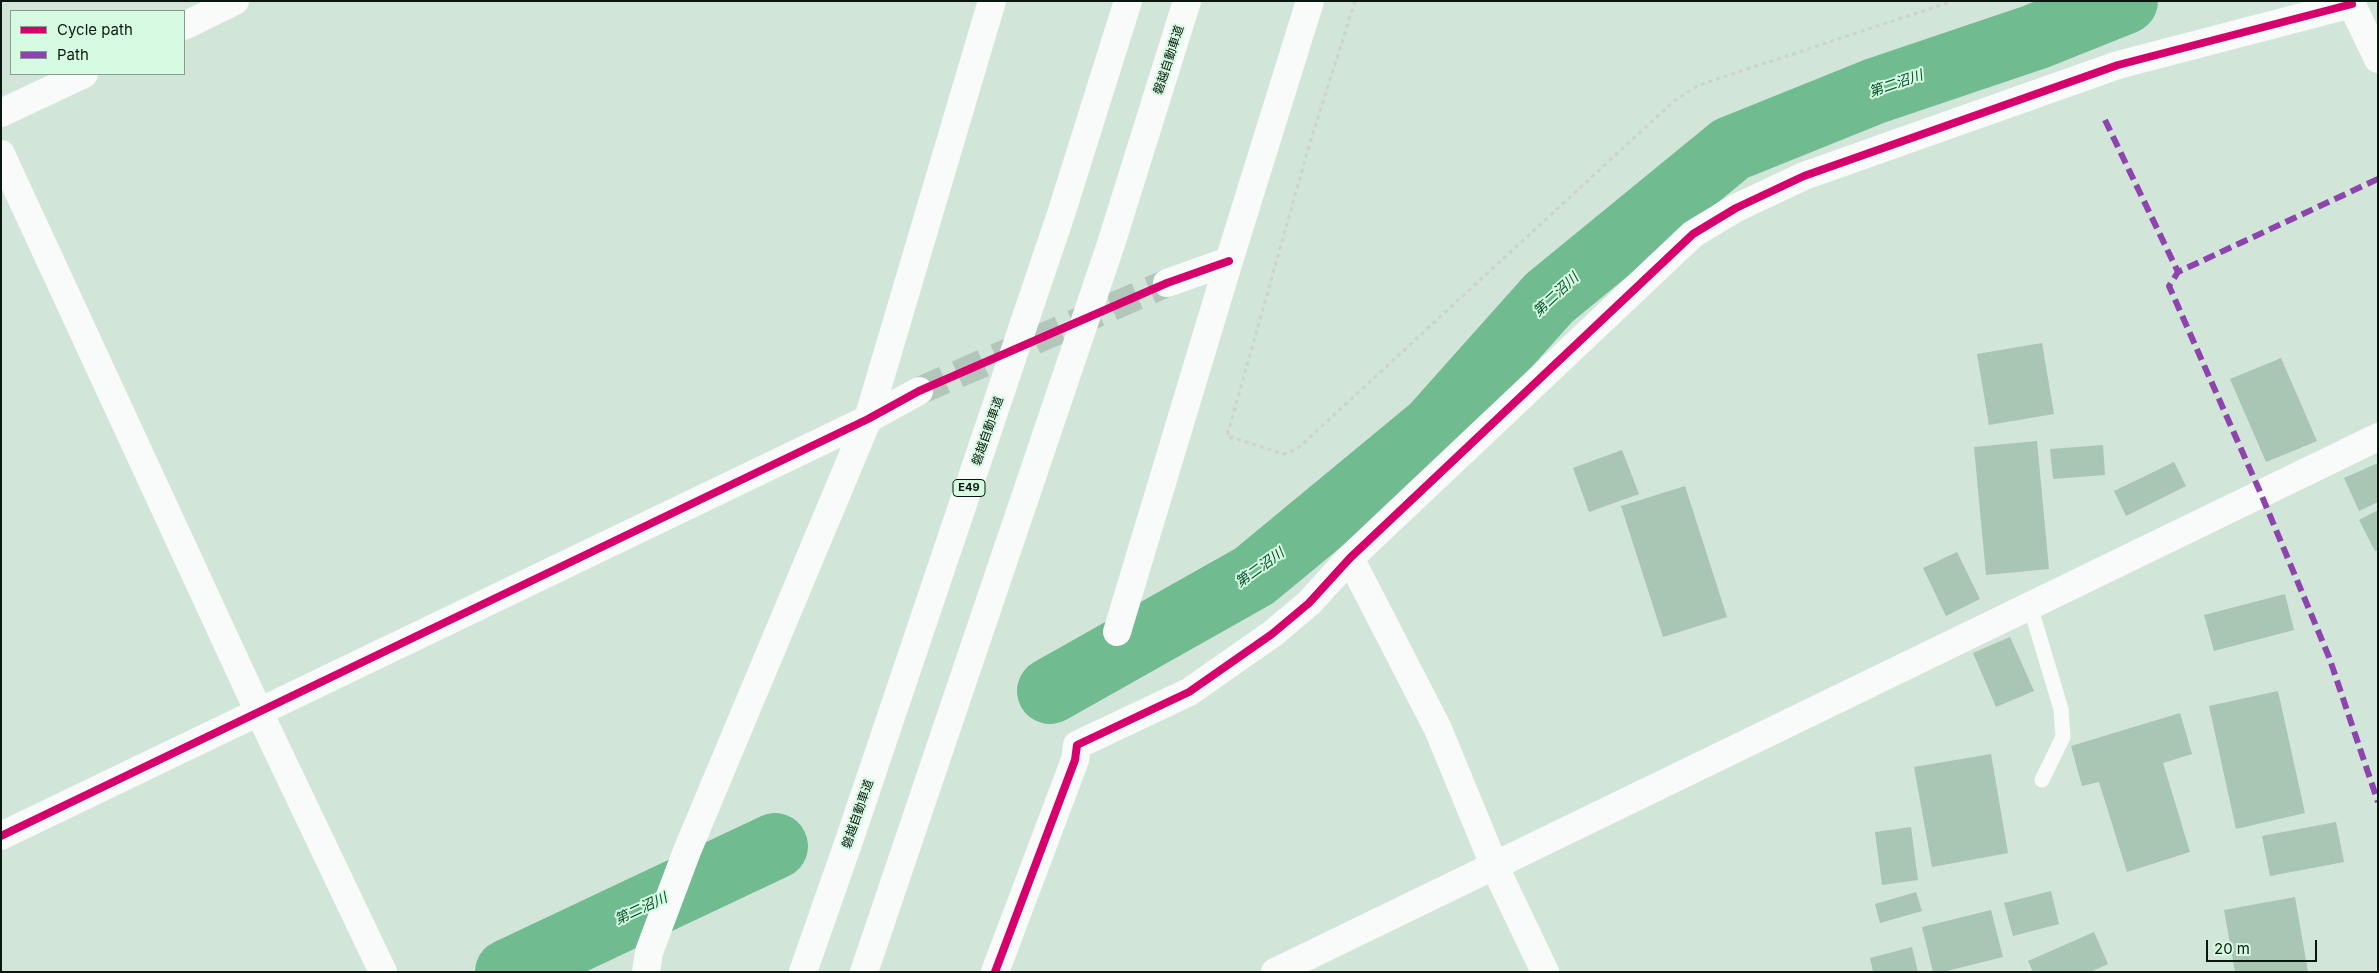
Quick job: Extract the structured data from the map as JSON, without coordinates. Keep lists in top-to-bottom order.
{
  "streets": {
    "main road": ["磐越自動車道", "E49"]
  },
  "water": ["第二沼川"],
  "legend": ["Cycle path", "Path"],
  "scale_bar": "20 m"
}
